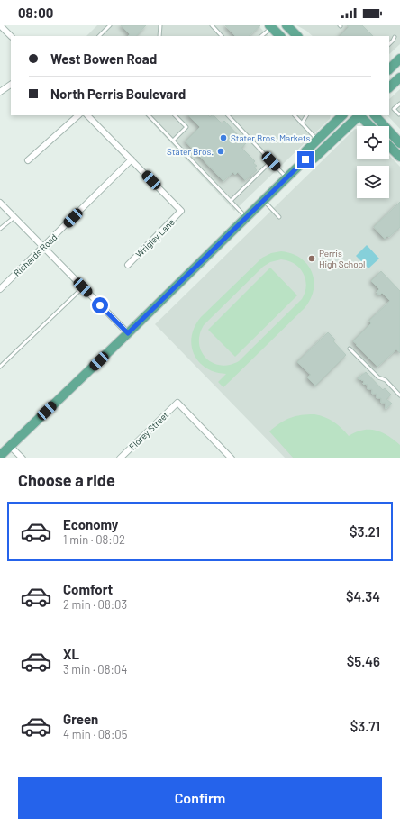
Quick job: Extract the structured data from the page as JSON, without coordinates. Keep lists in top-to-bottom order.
{
  "streets": {
    "street": ["Wrigley Lane", "Richards Road", "Florey Street"]
  },
  "crossings": [
    ["Wrigley Lane", "Richards Road"]
  ],
  "places": ["Stater Bros. Markets", "Stater Bros.", "Perris High School"],
  "page": {
    "status": "08:00",
    "banner": ["West Bowen Road", "North Perris Boulevard"],
    "heading": "Choose a ride",
    "list": [
      {
        "name": "Economy",
        "note": "1 min · 08:02",
        "value": "$3.21"
      },
      {
        "name": "Comfort",
        "note": "2 min · 08:03",
        "value": "$4.34"
      },
      {
        "name": "XL",
        "note": "3 min · 08:04",
        "value": "$5.46"
      },
      {
        "name": "Green",
        "note": "4 min · 08:05",
        "value": "$3.71"
      }
    ],
    "buttons": "Confirm"
  }
}
